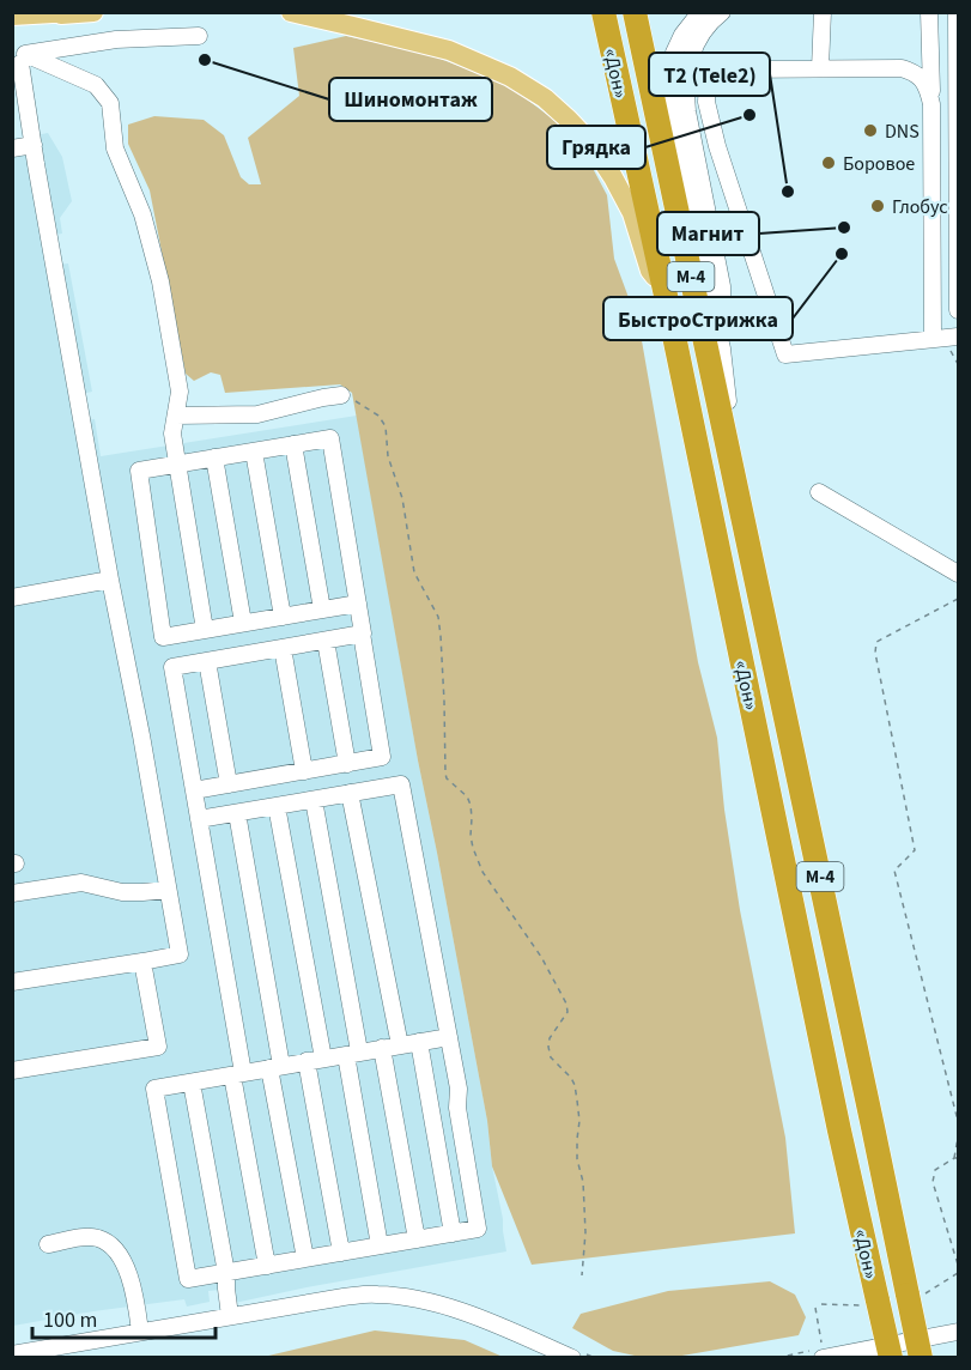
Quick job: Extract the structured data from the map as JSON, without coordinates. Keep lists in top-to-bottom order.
{
  "streets": {
    "highway": ["«Дон»", "М-4"]
  },
  "places": [
    "Шиномонтаж",
    "Грядка",
    "DNS",
    "Боровое",
    "T2 (Tele2)",
    "Глобус",
    "Магнит",
    "БыстроСтрижка"
  ],
  "scale_bar": "100 m"
}
